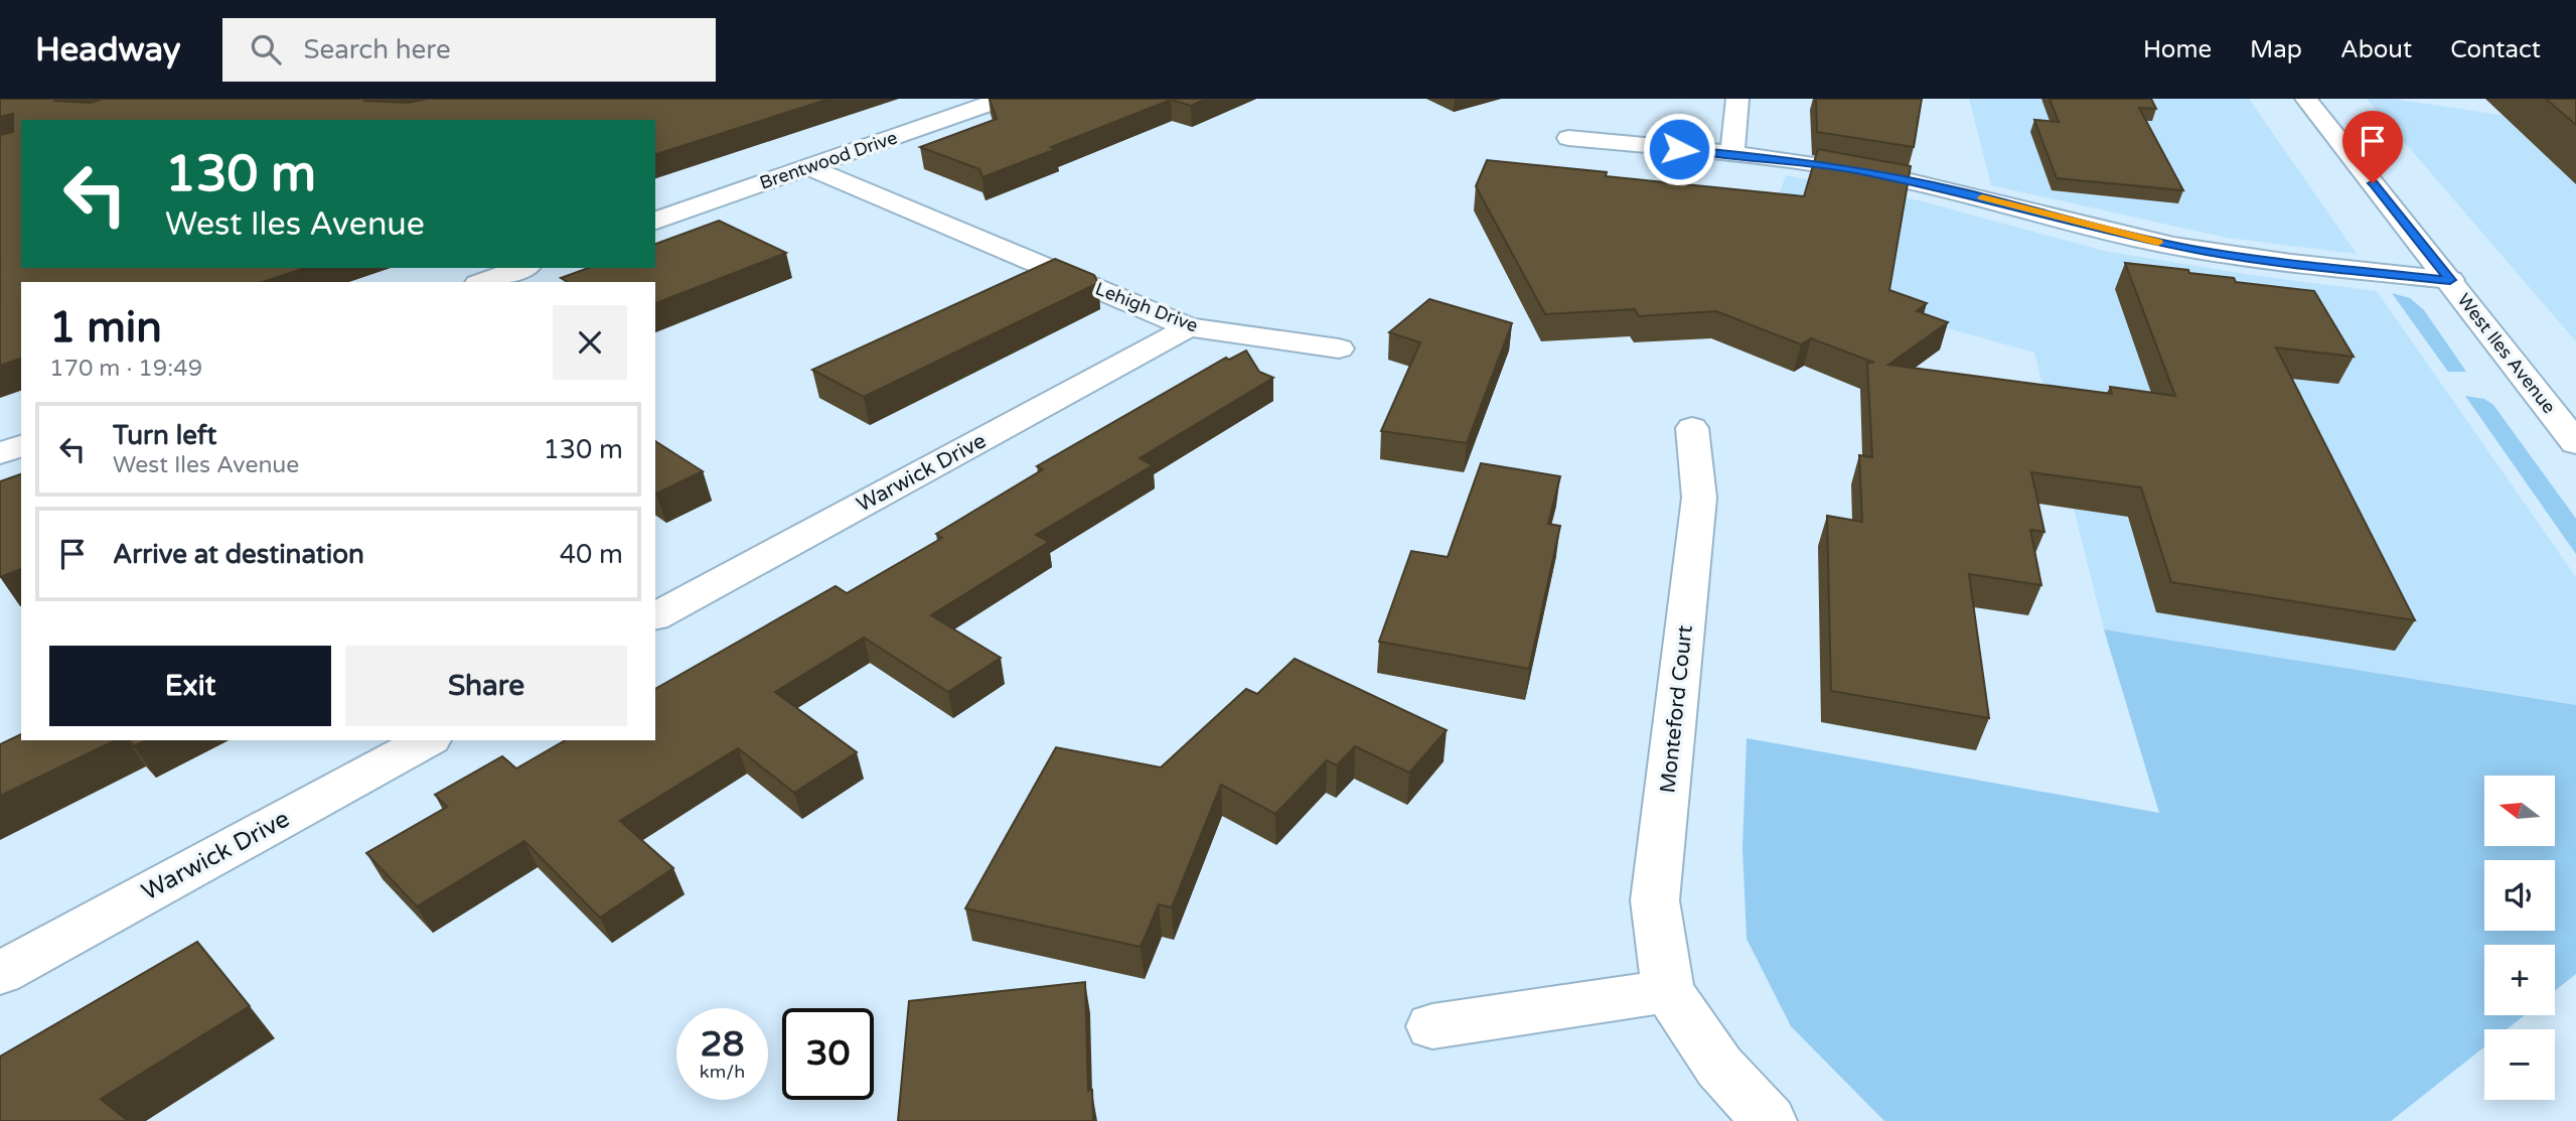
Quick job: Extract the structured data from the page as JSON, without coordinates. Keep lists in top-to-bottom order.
{
  "streets": {
    "street": [
      "Brentwood Drive",
      "Lehigh Drive",
      "West Iles Avenue",
      "Warwick Drive",
      "Monteford Court"
    ]
  },
  "crossings": [
    ["Brentwood Drive", "Lehigh Drive"],
    ["Lehigh Drive", "Warwick Drive"]
  ],
  "north": "left",
  "page": {
    "header": "Headway",
    "search": "Search here",
    "nav": [
      "Home",
      "Map",
      "About",
      "Contact"
    ],
    "turn": ["130 m", "West Iles Avenue"],
    "heading": ["1 min", "170 m · 19:49"],
    "list": [
      {
        "name": "Turn left",
        "note": "West Iles Avenue",
        "value": "130 m"
      },
      {
        "name": "Arrive at destination",
        "value": "40 m"
      }
    ],
    "buttons": ["Exit", "Share"],
    "map_buttons": ["+", "−"],
    "speed": "28 km/h",
    "limit": "30"
  }
}
